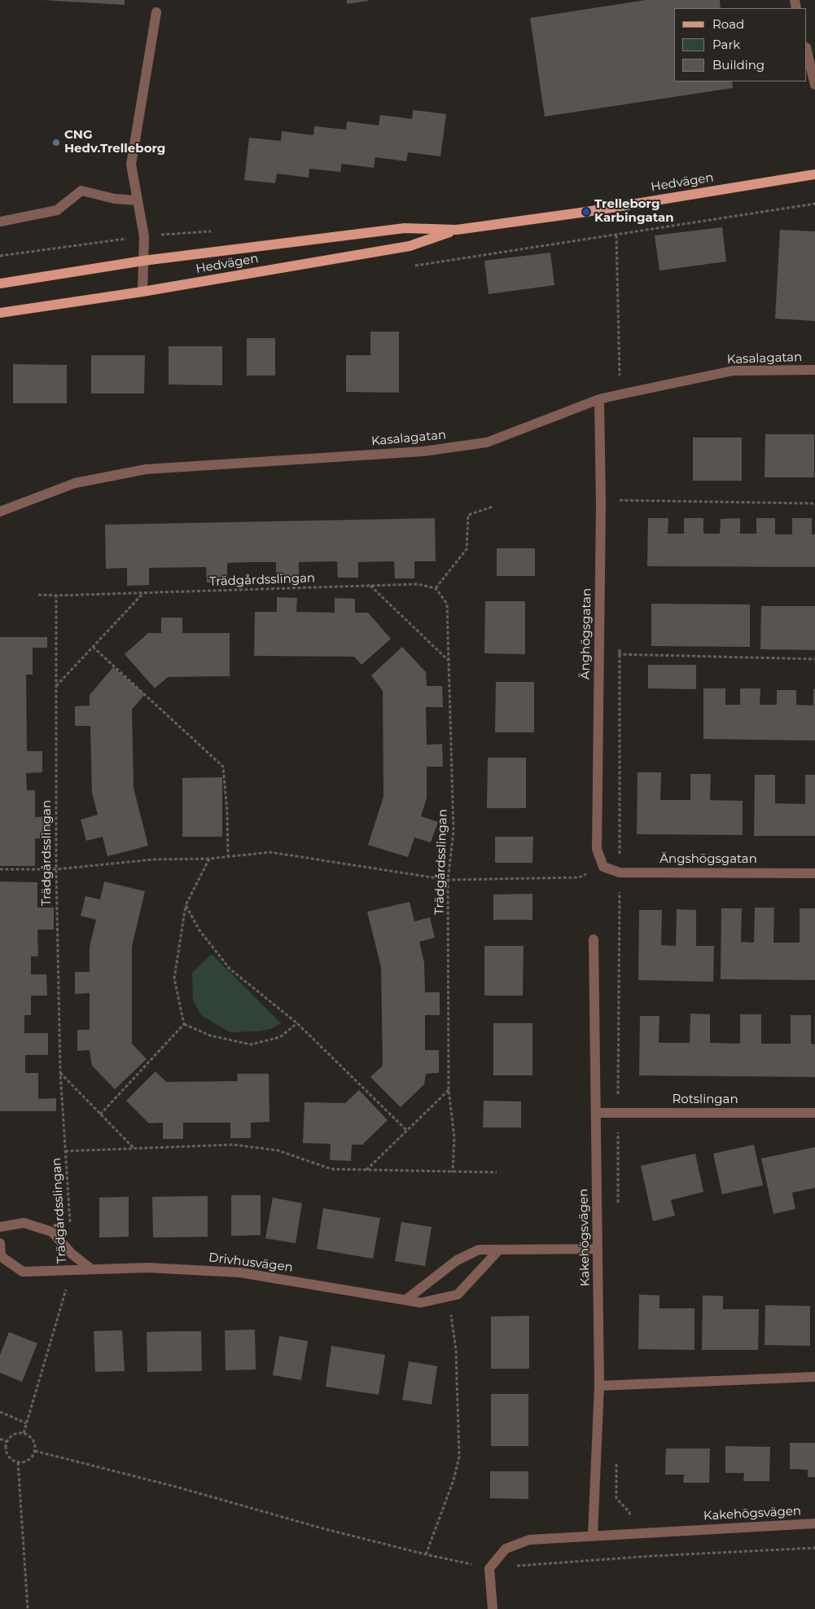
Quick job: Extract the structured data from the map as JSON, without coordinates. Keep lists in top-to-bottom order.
{
  "streets": {
    "main road": ["Hedvägen"],
    "street": [
      "Kasalagatan",
      "Änghögsgatan",
      "Ängshögsgatan",
      "Rotslingan",
      "Kakehögsvägen",
      "Drivhusvägen"
    ],
    "path": ["Trädgårdsslingan"]
  },
  "crossings": [
    ["Kasalagatan", "Änghögsgatan"],
    ["Änghögsgatan", "Ängshögsgatan"],
    ["Rotslingan", "Kakehögsvägen"]
  ],
  "places": ["CNG Hedv.Trelleborg", "Trelleborg Karbingatan"],
  "legend": ["Road", "Park", "Building"]
}
